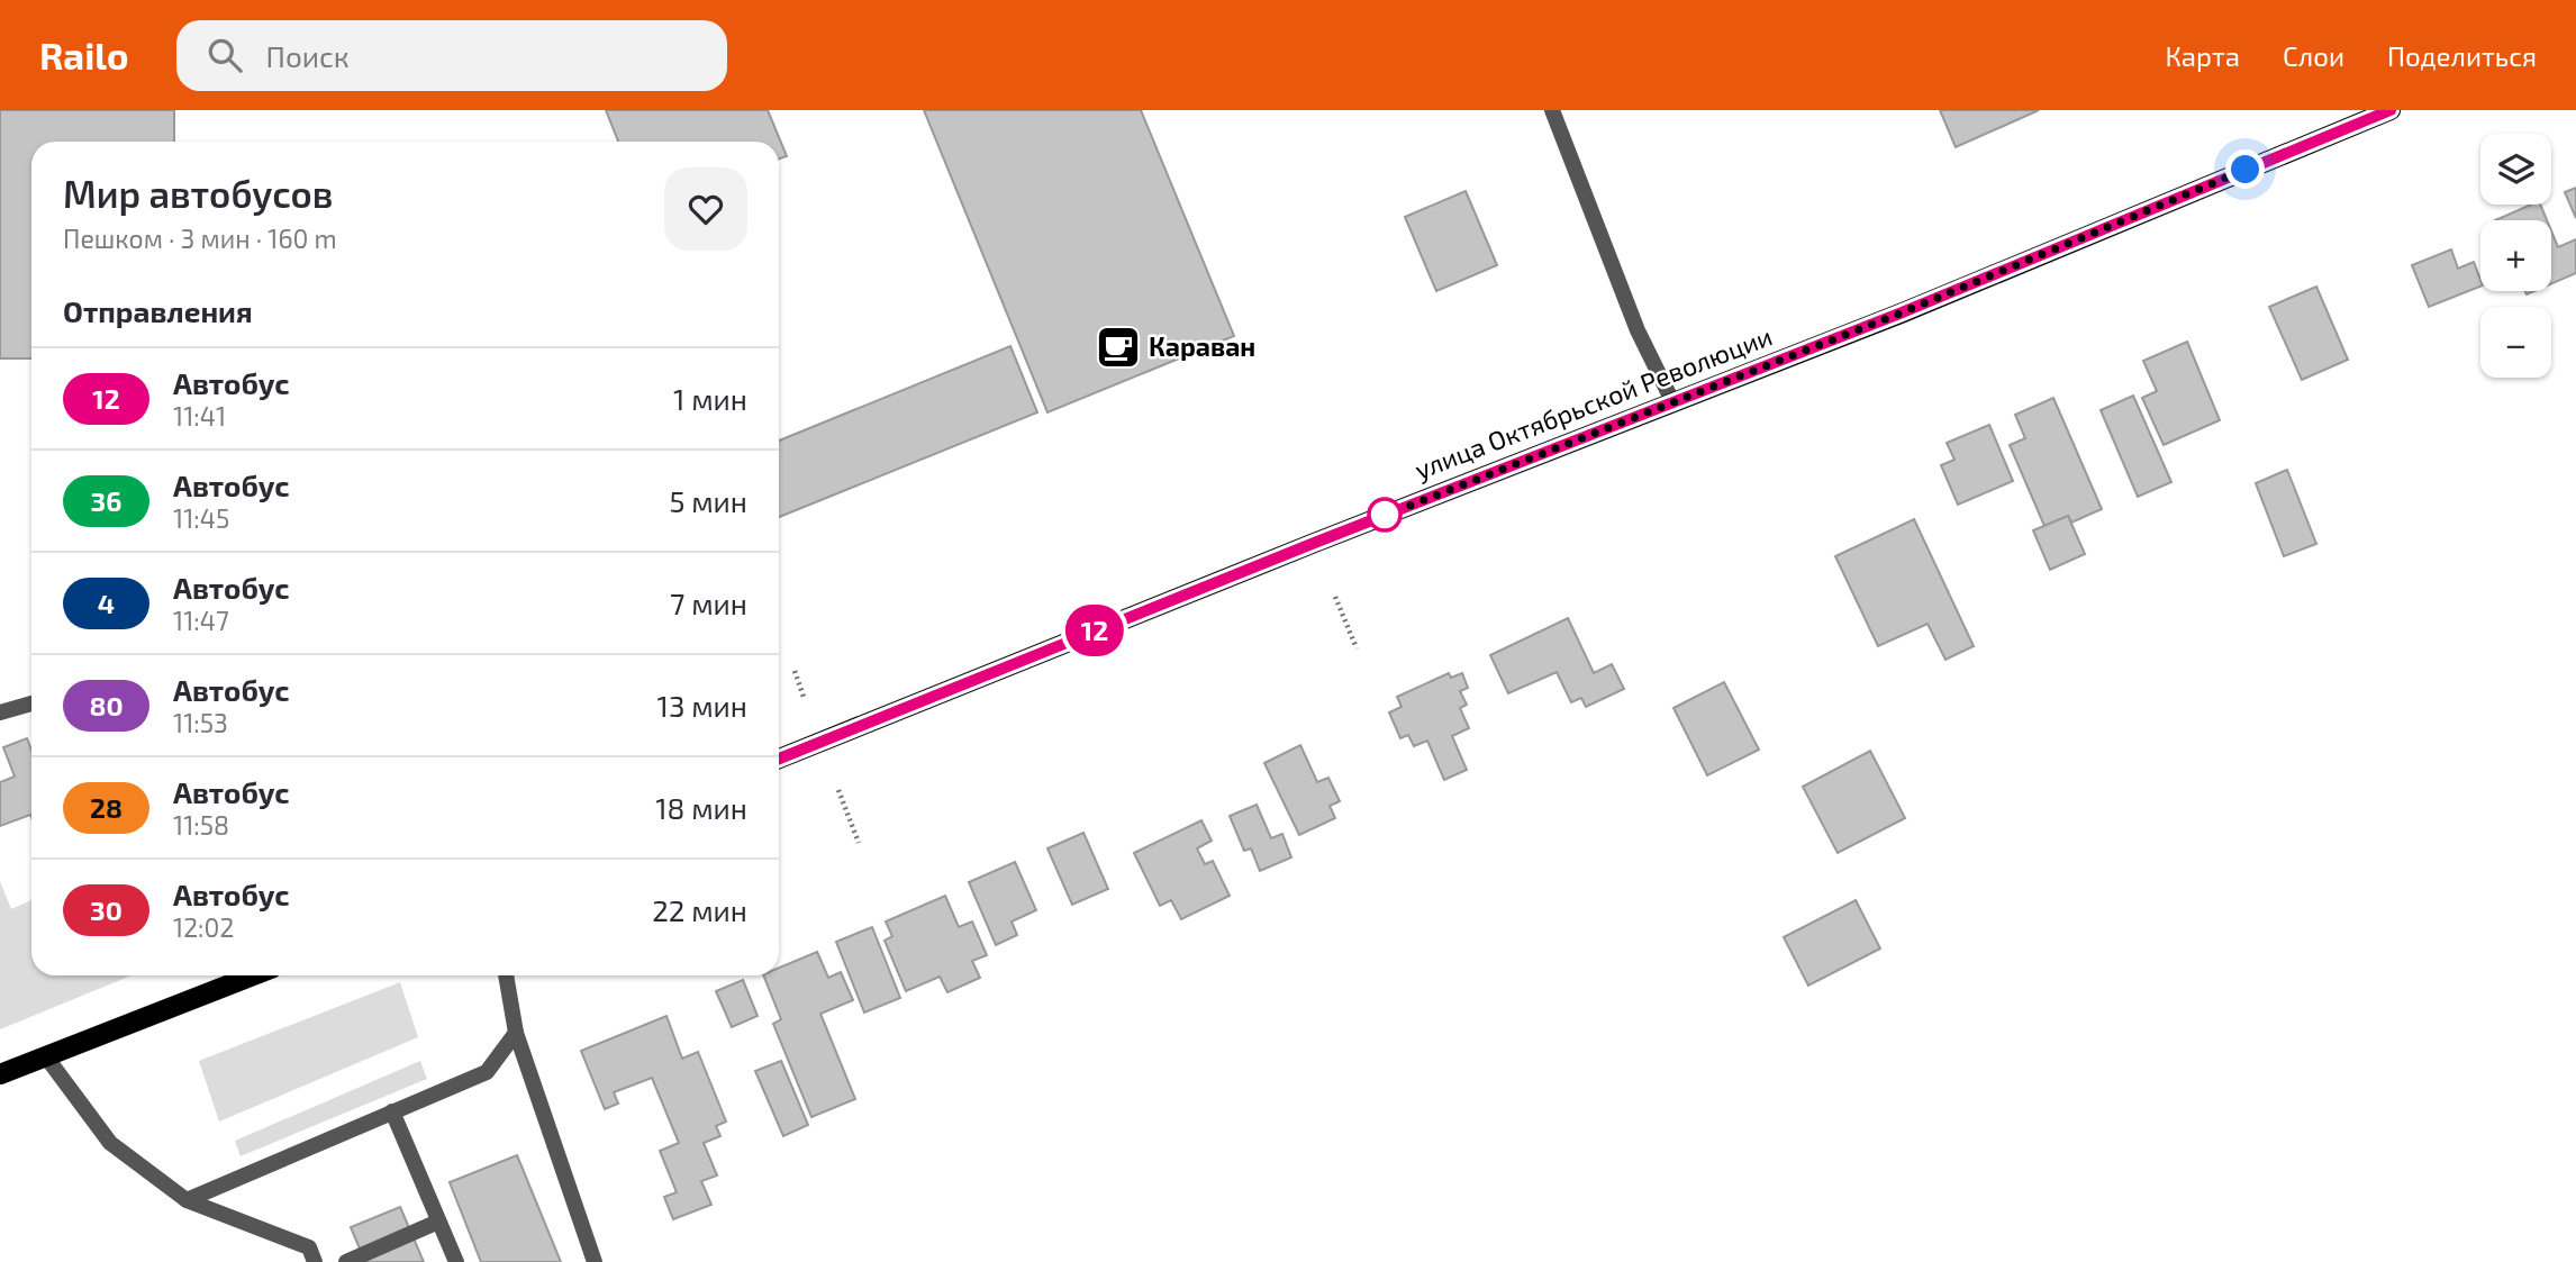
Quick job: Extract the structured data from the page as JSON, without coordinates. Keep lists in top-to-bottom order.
{
  "streets": {
    "main road": ["улица Октябрьской Революции"]
  },
  "places": {
    "cafe": ["Караван"]
  },
  "lines": ["bus line 12"],
  "page": {
    "header": "Railo",
    "search": "Поиск",
    "nav": ["Карта", "Слои", "Поделиться"],
    "on_map": "12",
    "map_buttons": ["+", "−"],
    "heading": [
      ["Мир автобусов", "Пешком · 3 мин · 160 m"],
      "Отправления"
    ],
    "list": [
      {
        "mark": "12",
        "name": "Автобус",
        "note": "11:41",
        "value": "1 мин"
      },
      {
        "mark": "36",
        "name": "Автобус",
        "note": "11:45",
        "value": "5 мин"
      },
      {
        "mark": "4",
        "name": "Автобус",
        "note": "11:47",
        "value": "7 мин"
      },
      {
        "mark": "80",
        "name": "Автобус",
        "note": "11:53",
        "value": "13 мин"
      },
      {
        "mark": "28",
        "name": "Автобус",
        "note": "11:58",
        "value": "18 мин"
      },
      {
        "mark": "30",
        "name": "Автобус",
        "note": "12:02",
        "value": "22 мин"
      }
    ]
  }
}
